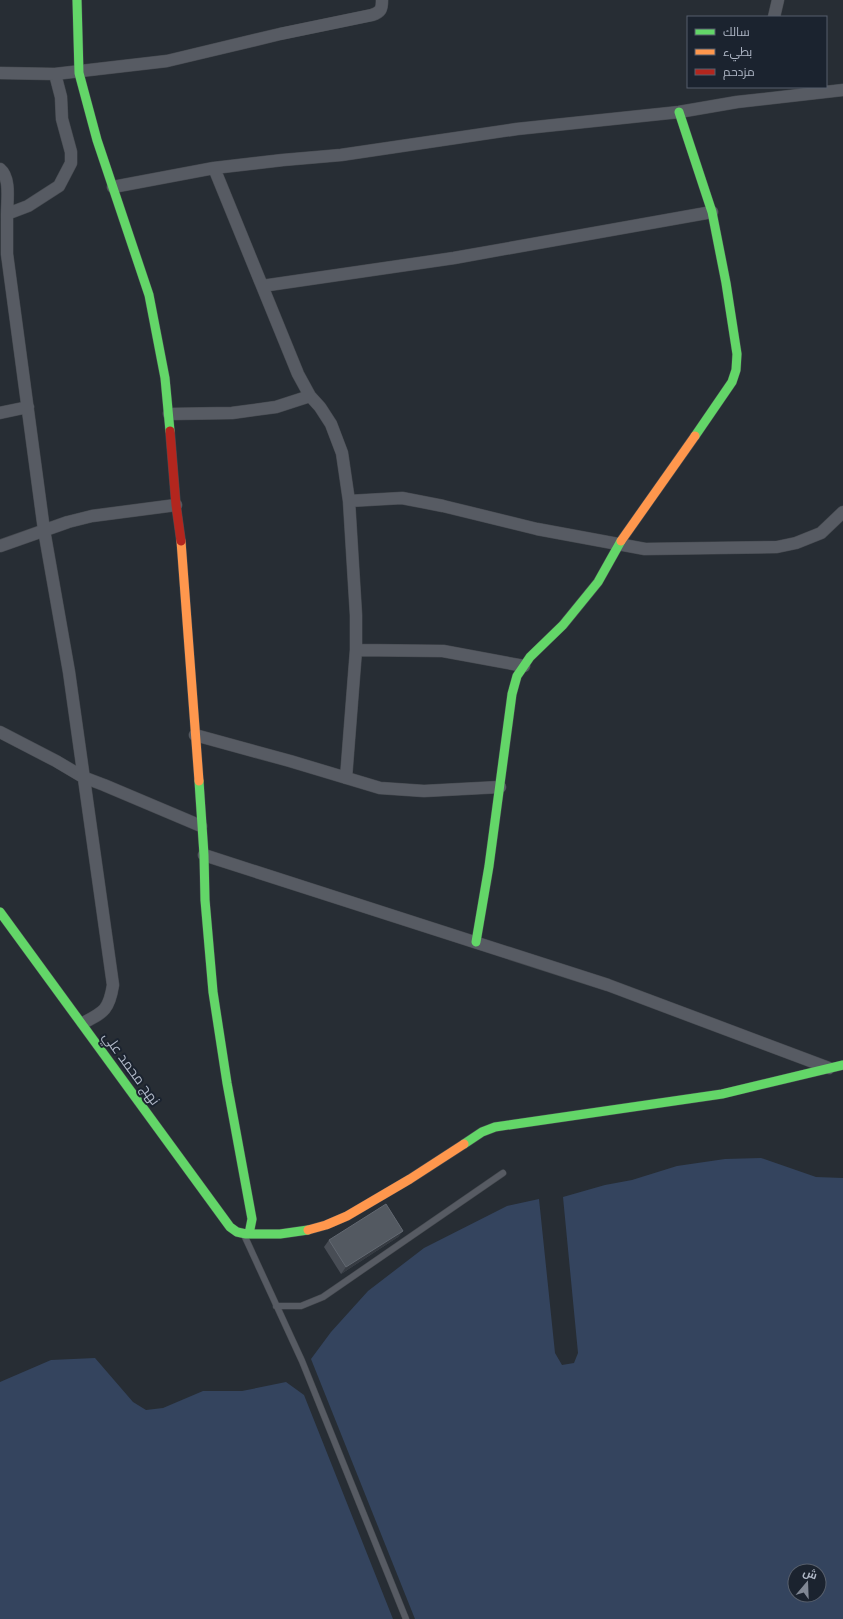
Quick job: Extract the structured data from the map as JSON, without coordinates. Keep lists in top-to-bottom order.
{
  "streets": {
    "street": ["نهج محمد علي"]
  },
  "legend": ["سالك", "بطيء", "مزدحم"],
  "north": "top"
}
